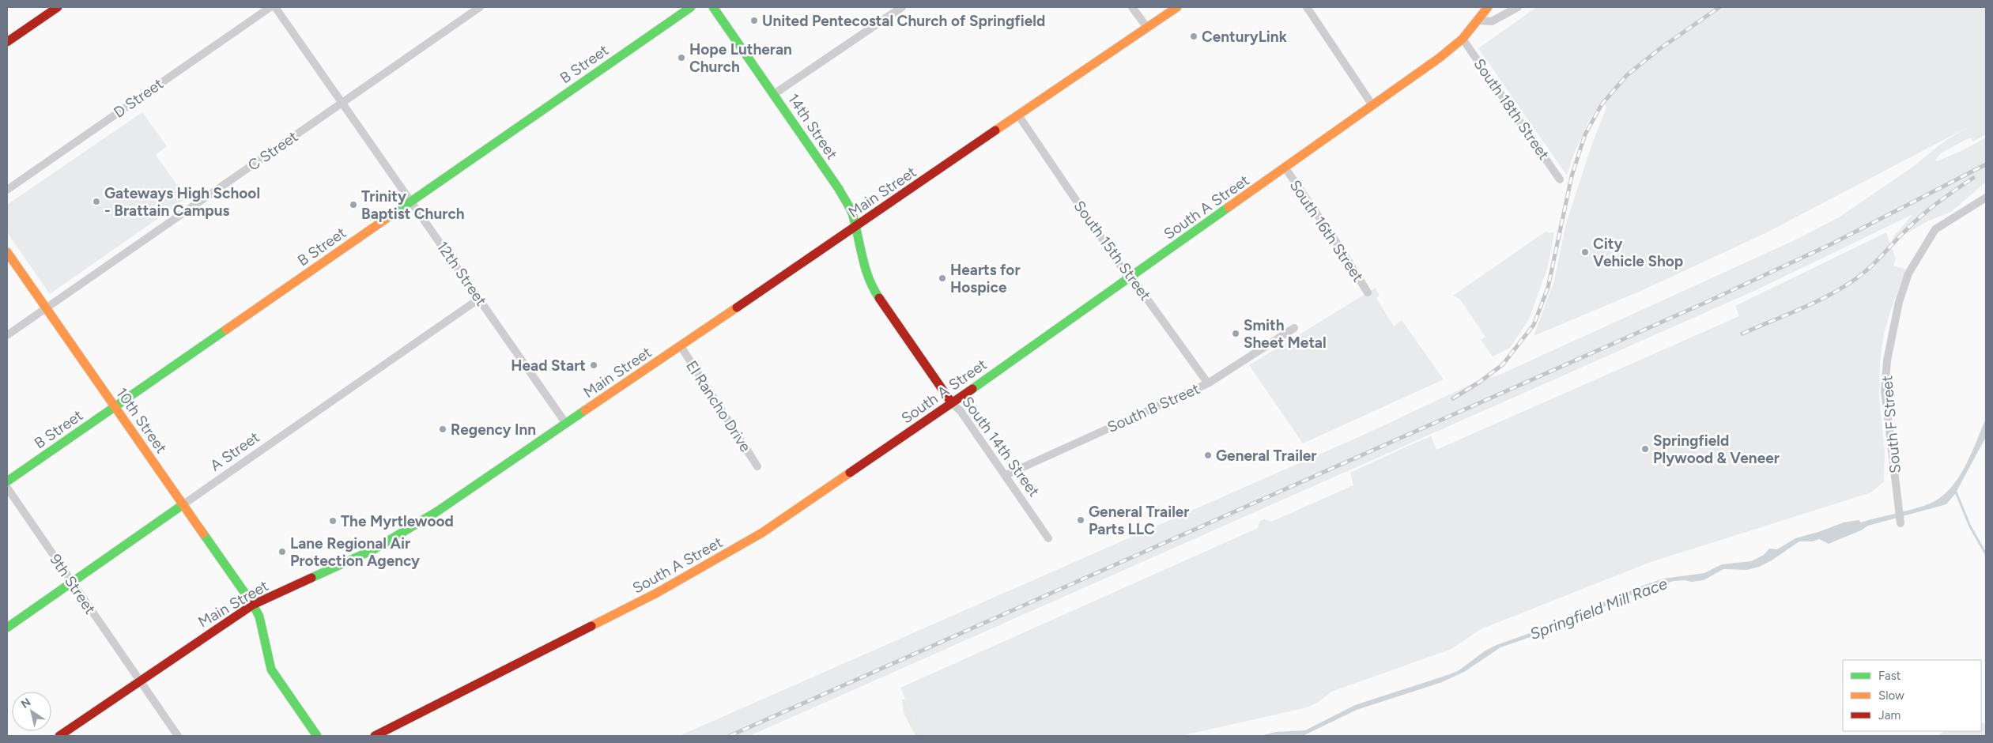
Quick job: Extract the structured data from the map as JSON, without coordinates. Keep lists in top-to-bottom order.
{
  "streets": {
    "main road": [
      "B Street",
      "14th Street",
      "Main Street",
      "South A Street",
      "10th Street",
      "South 14th Street",
      "A Street"
    ],
    "street": [
      "D Street",
      "South 18th Street",
      "C Street",
      "South 16th Street",
      "South 15th Street",
      "12th Street",
      "El Rancho Drive",
      "South B Street",
      "South F Street",
      "9th Street"
    ]
  },
  "crossings": [
    ["B Street", "12th Street"],
    ["B Street", "10th Street"],
    ["South 18th Street", "South A Street"],
    ["14th Street", "Main Street"],
    ["14th Street", "South 14th Street"],
    ["C Street", "12th Street"],
    ["C Street", "10th Street"],
    ["Main Street", "South 15th Street"],
    ["Main Street", "12th Street"],
    ["Main Street", "El Rancho Drive"],
    ["Main Street", "10th Street"],
    ["Main Street", "South 14th Street"],
    ["Main Street", "9th Street"],
    ["South A Street", "South 16th Street"],
    ["South A Street", "South 15th Street"],
    ["South A Street", "South 14th Street"],
    ["South 15th Street", "South B Street"],
    ["12th Street", "A Street"],
    ["South B Street", "South 14th Street"],
    ["10th Street", "A Street"],
    ["A Street", "9th Street"]
  ],
  "water": ["Springfield Mill Race"],
  "places": [
    "United Pentecostal Church of Springfield",
    "CenturyLink",
    "Hope Lutheran Church",
    "Gateways High School - Brattain Campus",
    "Trinity Baptist Church",
    "City Vehicle Shop",
    "Hearts for Hospice",
    "Smith Sheet Metal",
    "Head Start",
    "Regency Inn",
    "Springfield Plywood & Veneer",
    "General Trailer",
    "General Trailer Parts LLC",
    "The Myrtlewood",
    "Lane Regional Air Protection Agency"
  ],
  "legend": ["Fast", "Slow", "Jam"],
  "north": "top left"
}
